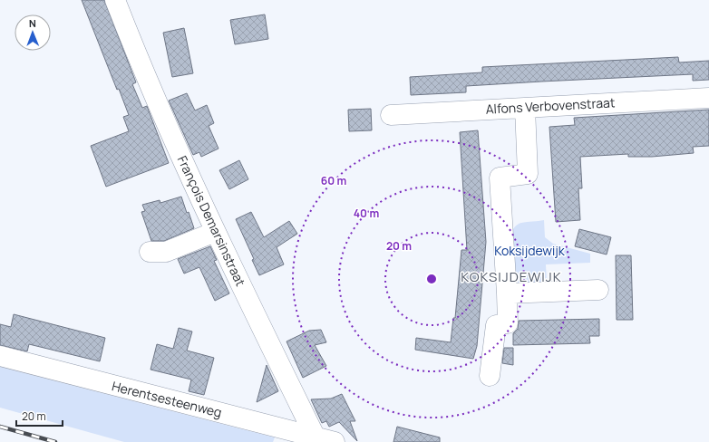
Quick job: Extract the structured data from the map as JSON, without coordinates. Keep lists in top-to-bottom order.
{
  "streets": {
    "street": ["Alfons Verbovenstraat", "François Demarsinstraat", "Herentsesteenweg"]
  },
  "crossings": [
    ["François Demarsinstraat", "Herentsesteenweg"]
  ],
  "districts": ["KOKSIJDEWIJK"],
  "parks": ["Koksijdewijk"],
  "scale_bar": "20 m",
  "north": "top",
  "rings": ["60 m", "40 m", "20 m"]
}
